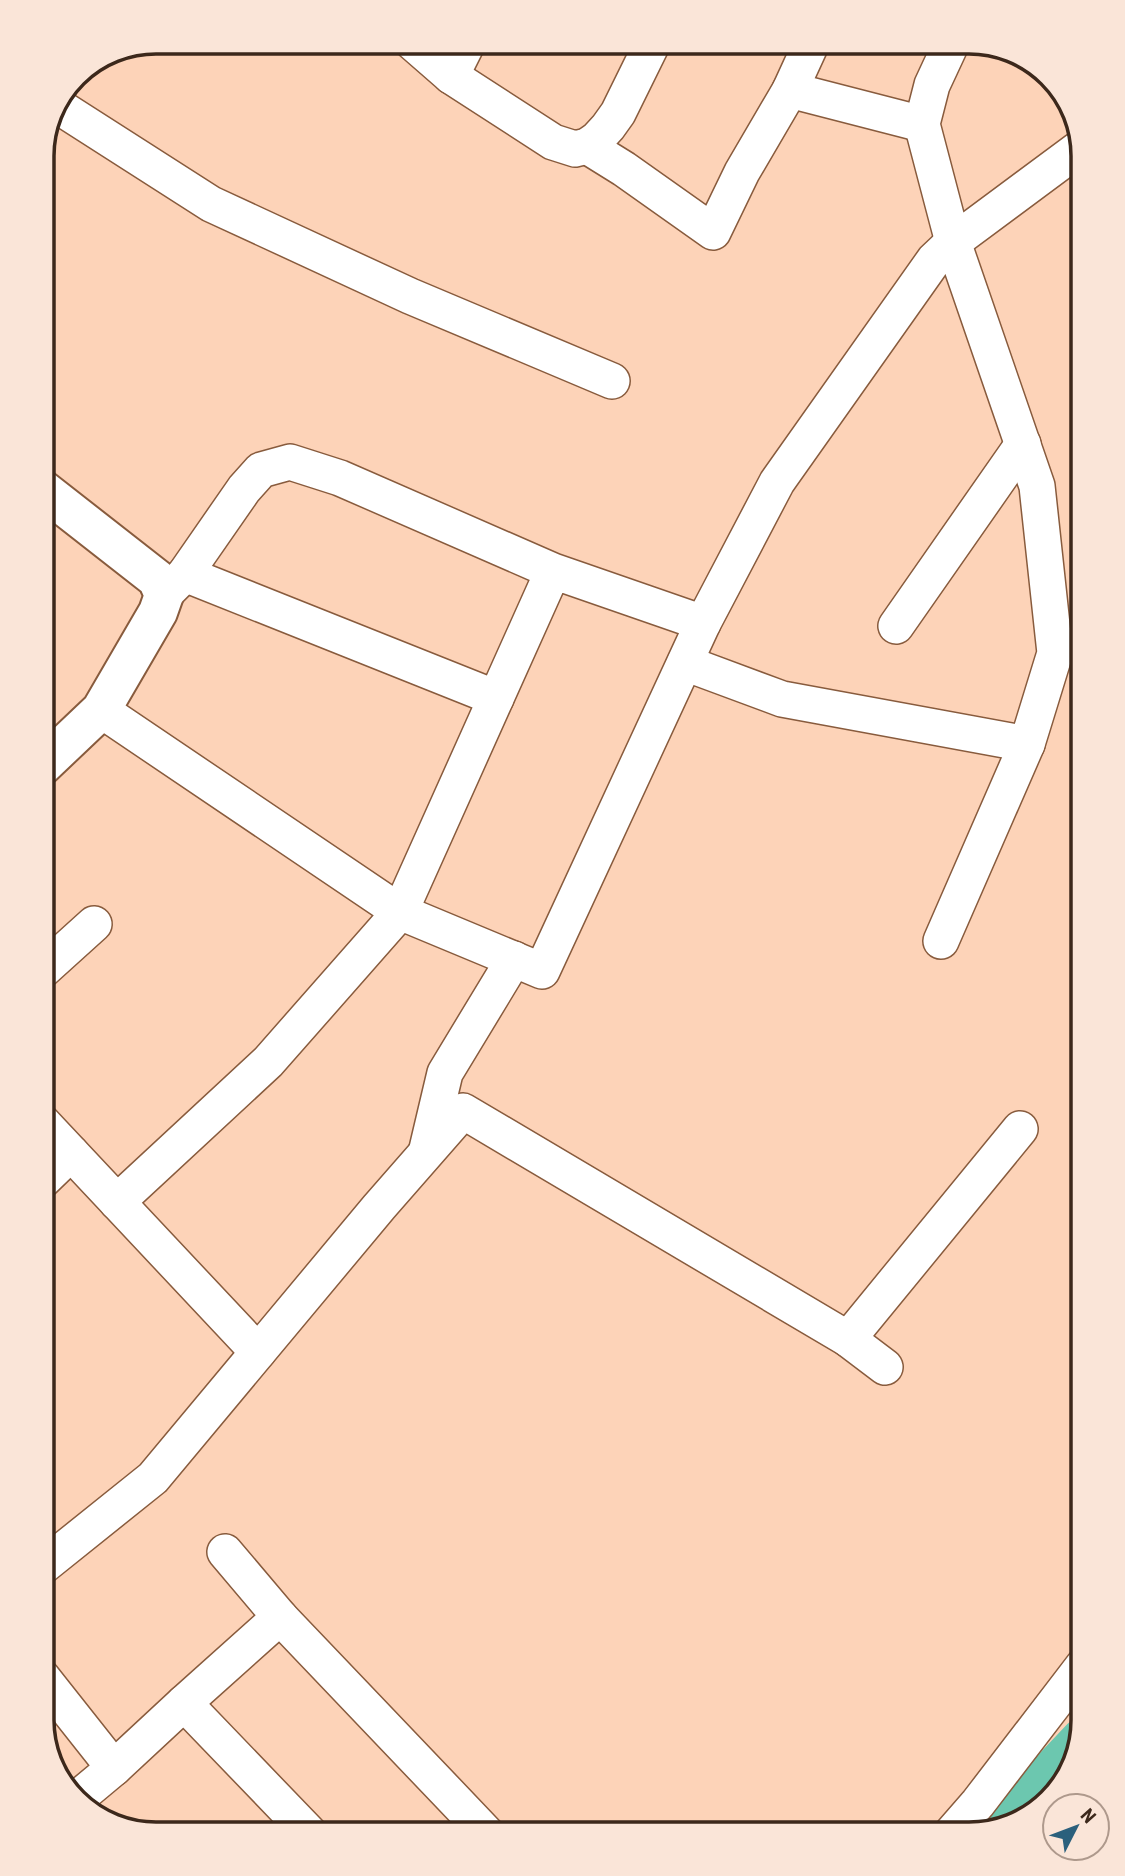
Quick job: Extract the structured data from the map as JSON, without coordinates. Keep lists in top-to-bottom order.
{
  "north": "top right"
}
